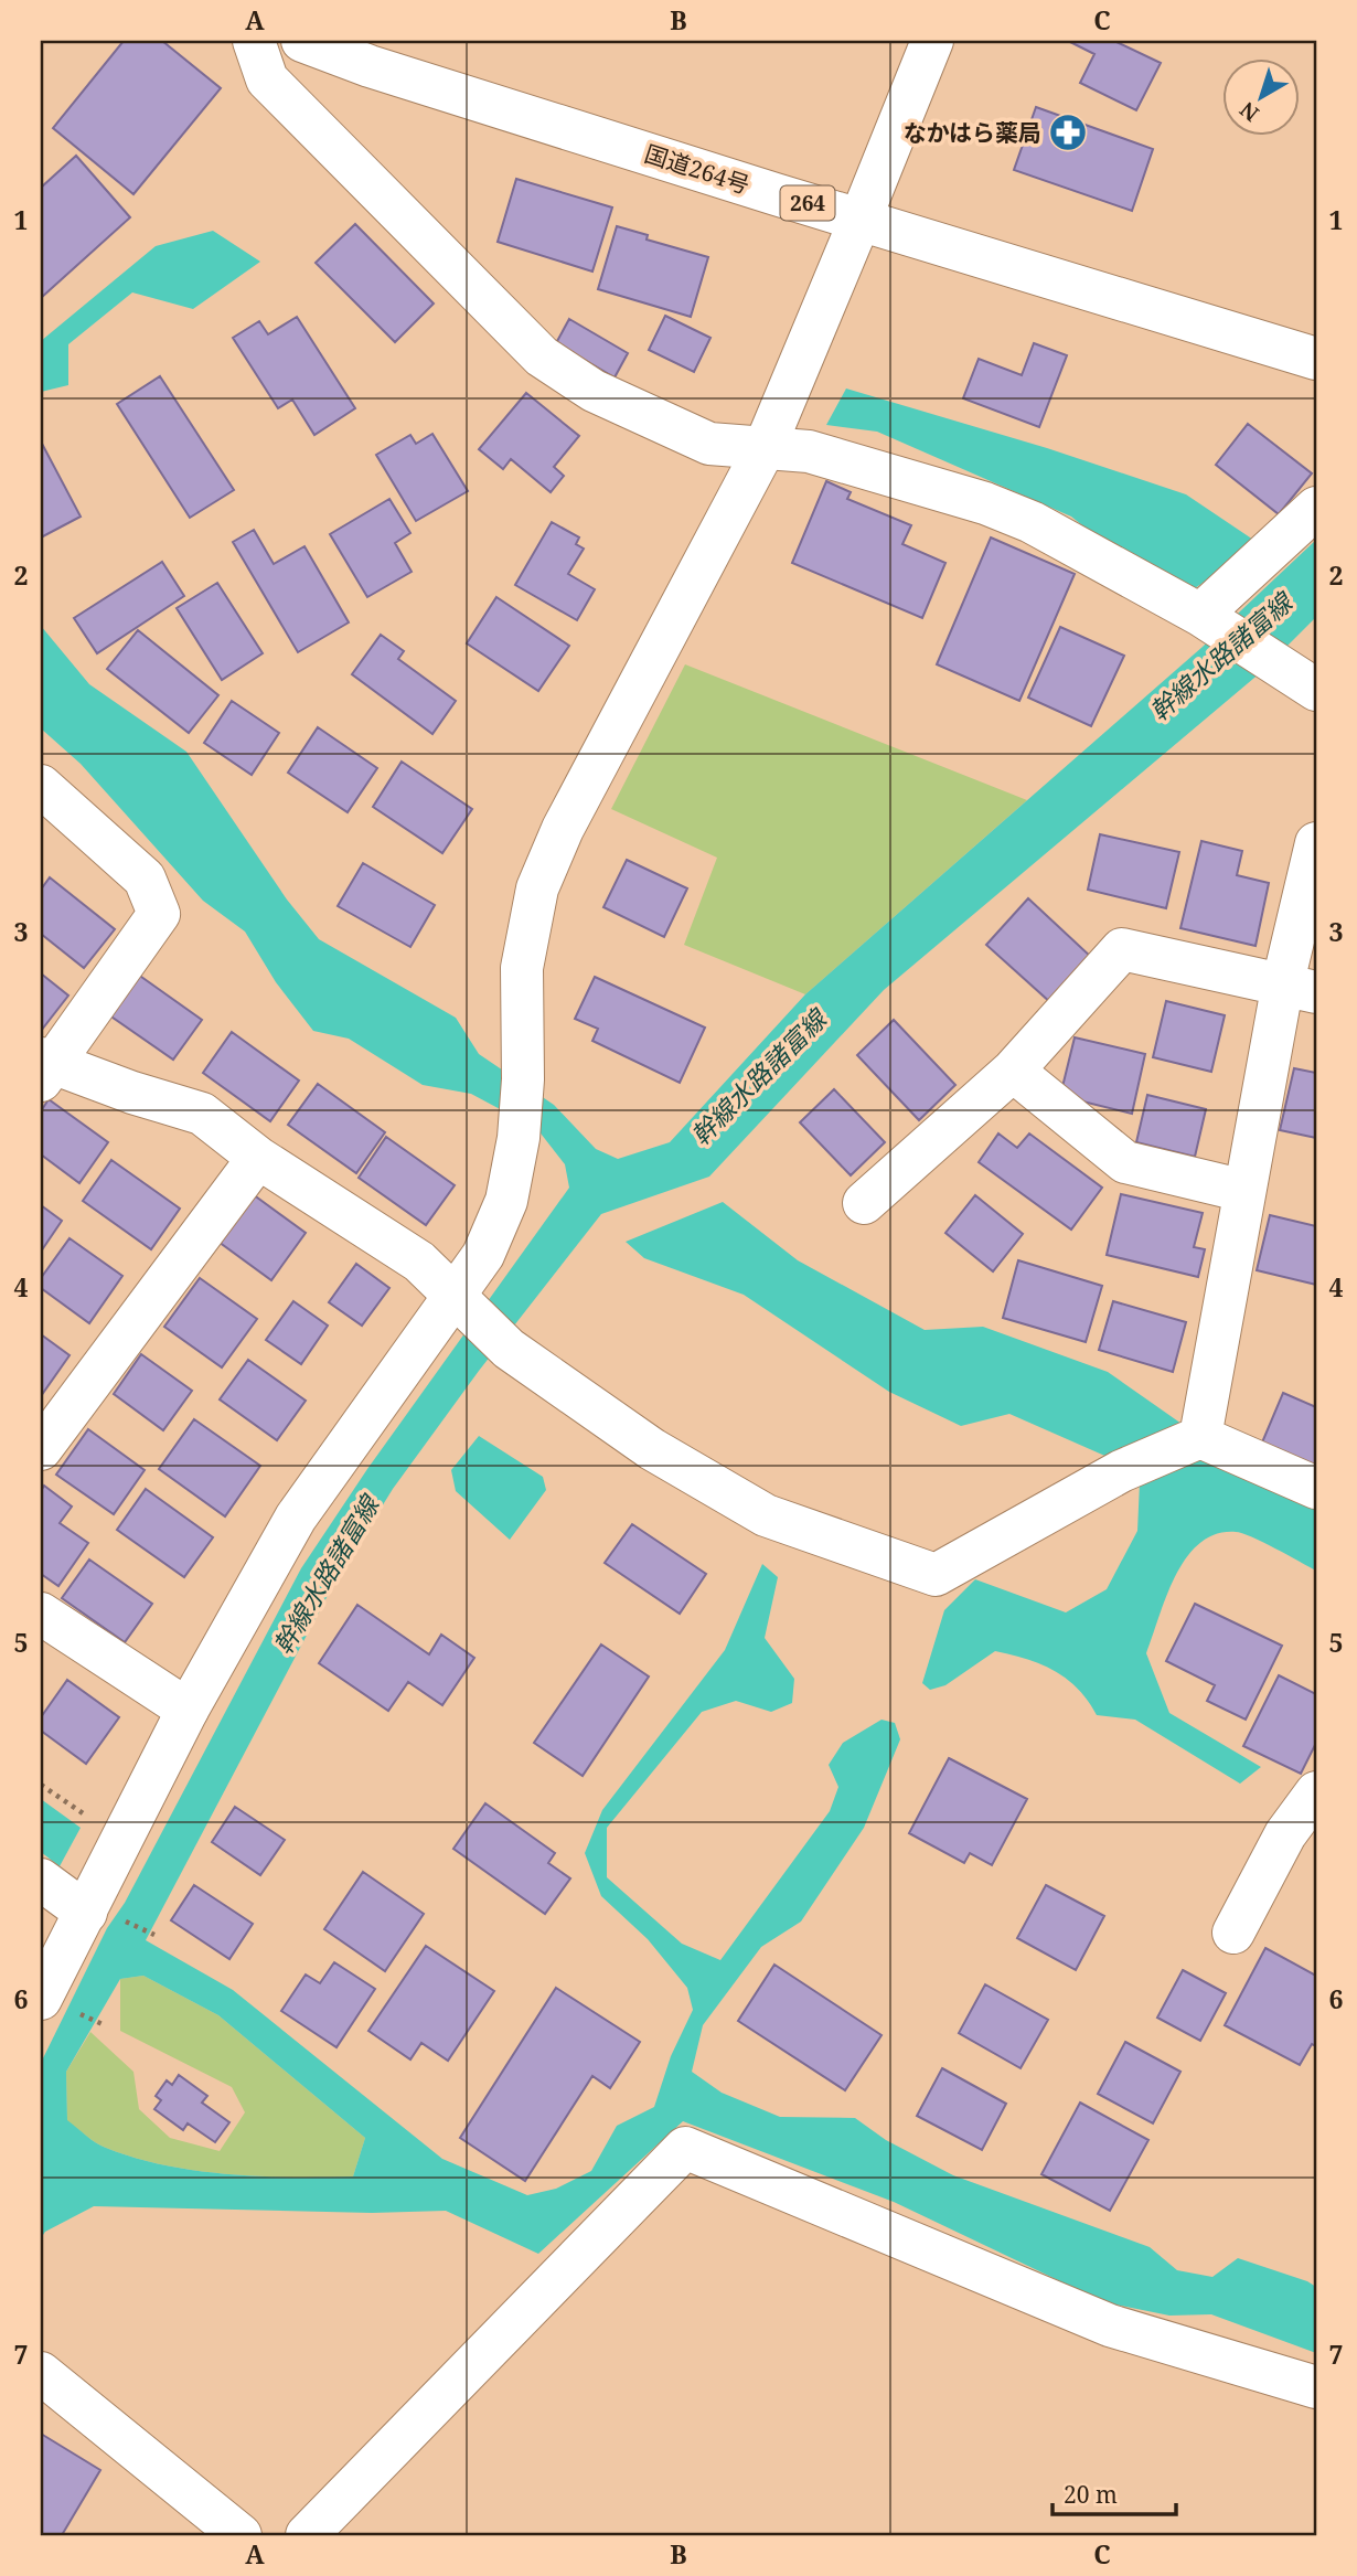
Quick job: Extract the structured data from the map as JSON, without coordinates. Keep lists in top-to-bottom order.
{
  "streets": {
    "main road": ["国道264号", "264"]
  },
  "water": ["幹線水路諸富線"],
  "places": {
    "pharmacy": ["なかはら薬局"]
  },
  "scale_bar": "20 m",
  "north": "bottom left",
  "grid": {
    "columns": ["A", "B", "C"],
    "rows": [
      "1",
      "2",
      "3",
      "4",
      "5",
      "6",
      "7"
    ]
  }
}
